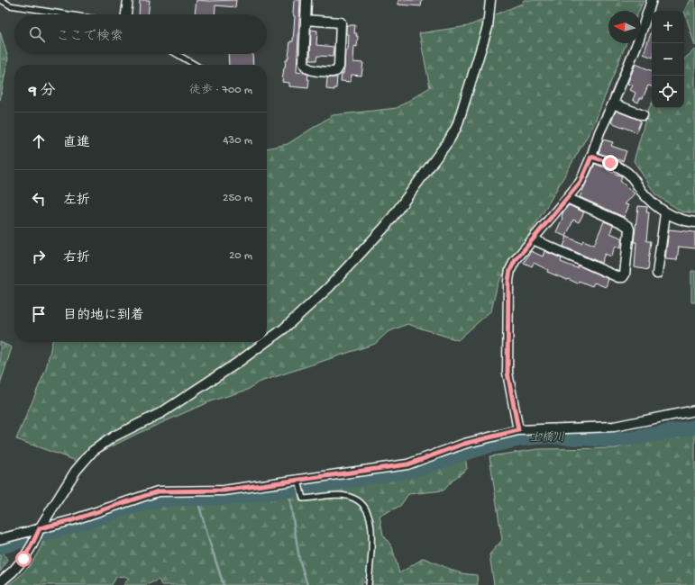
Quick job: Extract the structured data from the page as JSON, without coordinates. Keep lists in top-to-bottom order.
{
  "water": ["土橋川"],
  "north": "left",
  "page": {
    "map_buttons": ["+", "−"],
    "search": "ここで検索",
    "heading": ["9 分", "徒歩 · 700 m"],
    "list": [
      ["直進", "430 m"],
      ["左折", "250 m"],
      ["右折", "20 m"],
      "目的地に到着"
    ]
  }
}
